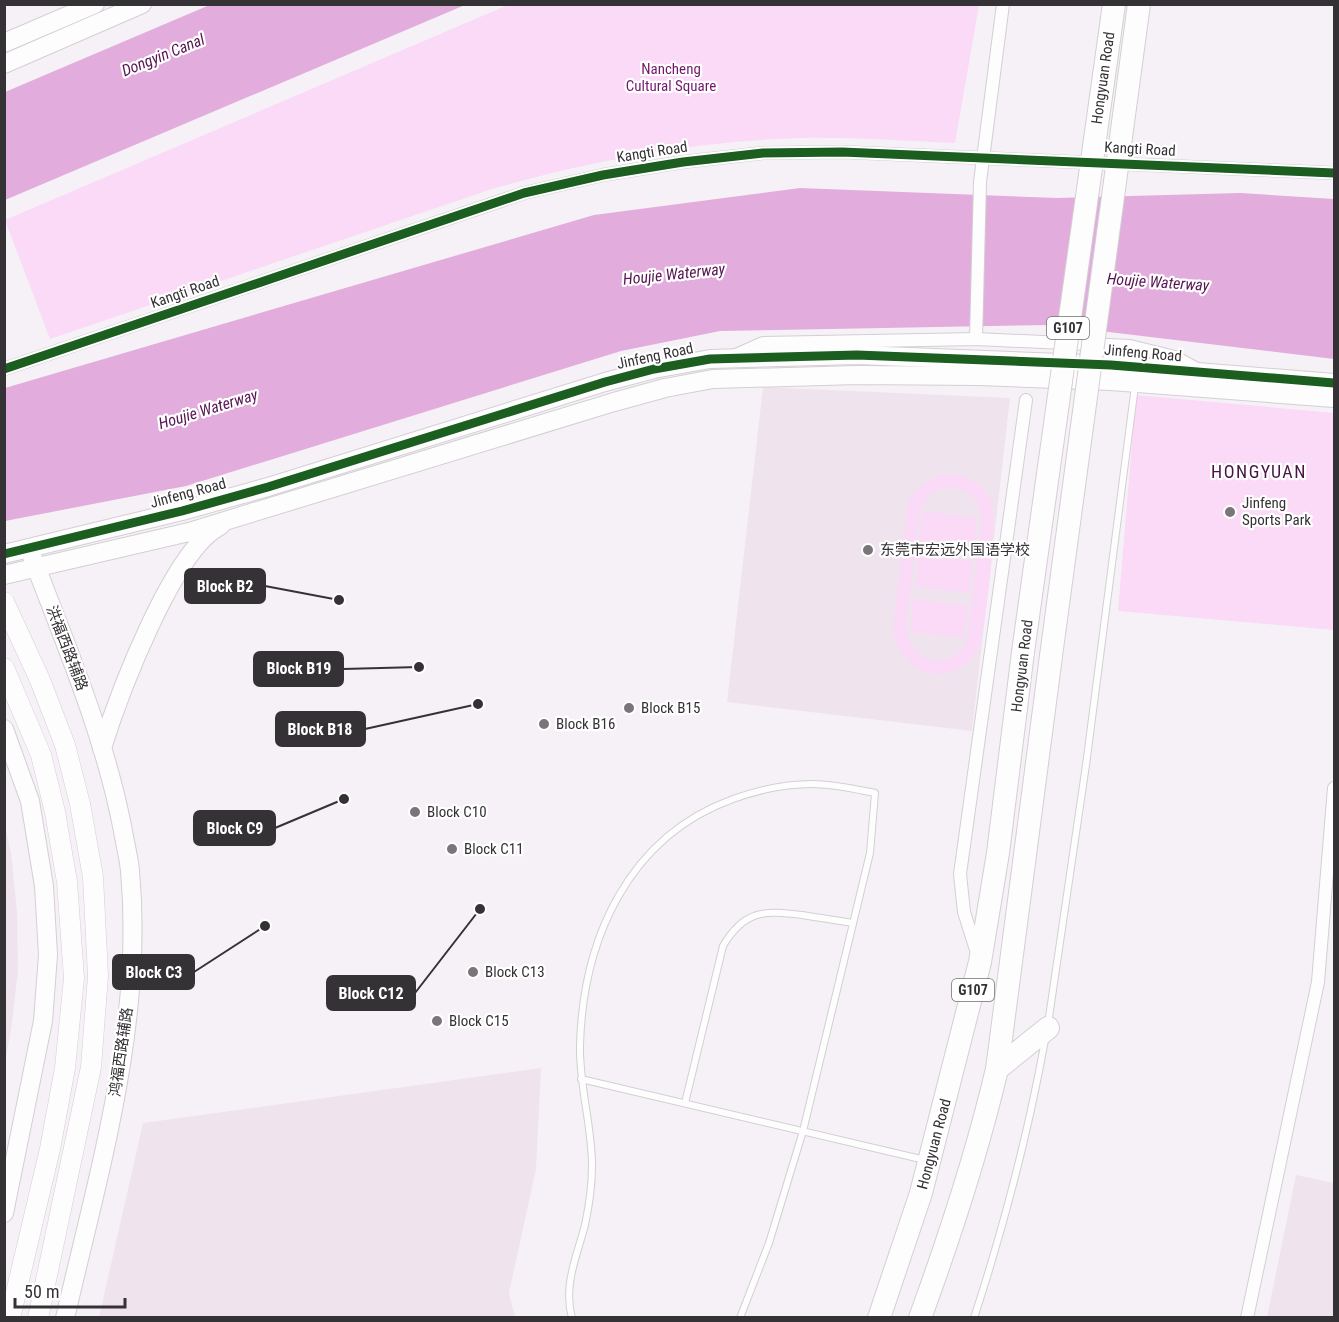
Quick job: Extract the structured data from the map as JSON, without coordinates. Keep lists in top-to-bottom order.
{
  "streets": {
    "highway": ["Hongyuan Road", "G107"],
    "street": [
      "Kangti Road",
      "Jinfeng Road",
      "洪福西路辅路",
      "鸿福西路辅路"
    ]
  },
  "crossings": [
    ["Jinfeng Road", "洪福西路辅路"],
    ["洪福西路辅路", "鸿福西路辅路"]
  ],
  "districts": ["HONGYUAN"],
  "water": ["Dongyin Canal", "Houjie Waterway"],
  "parks": ["Nancheng Cultural Square"],
  "places": [
    "Jinfeng Sports Park",
    "东莞市宏远外国语学校",
    "Block B2",
    "Block B19",
    "Block B18",
    "Block B15",
    "Block B16",
    "Block C9",
    "Block C10",
    "Block C11",
    "Block C12",
    "Block C3",
    "Block C13",
    "Block C15"
  ],
  "scale_bar": "50 m"
}
